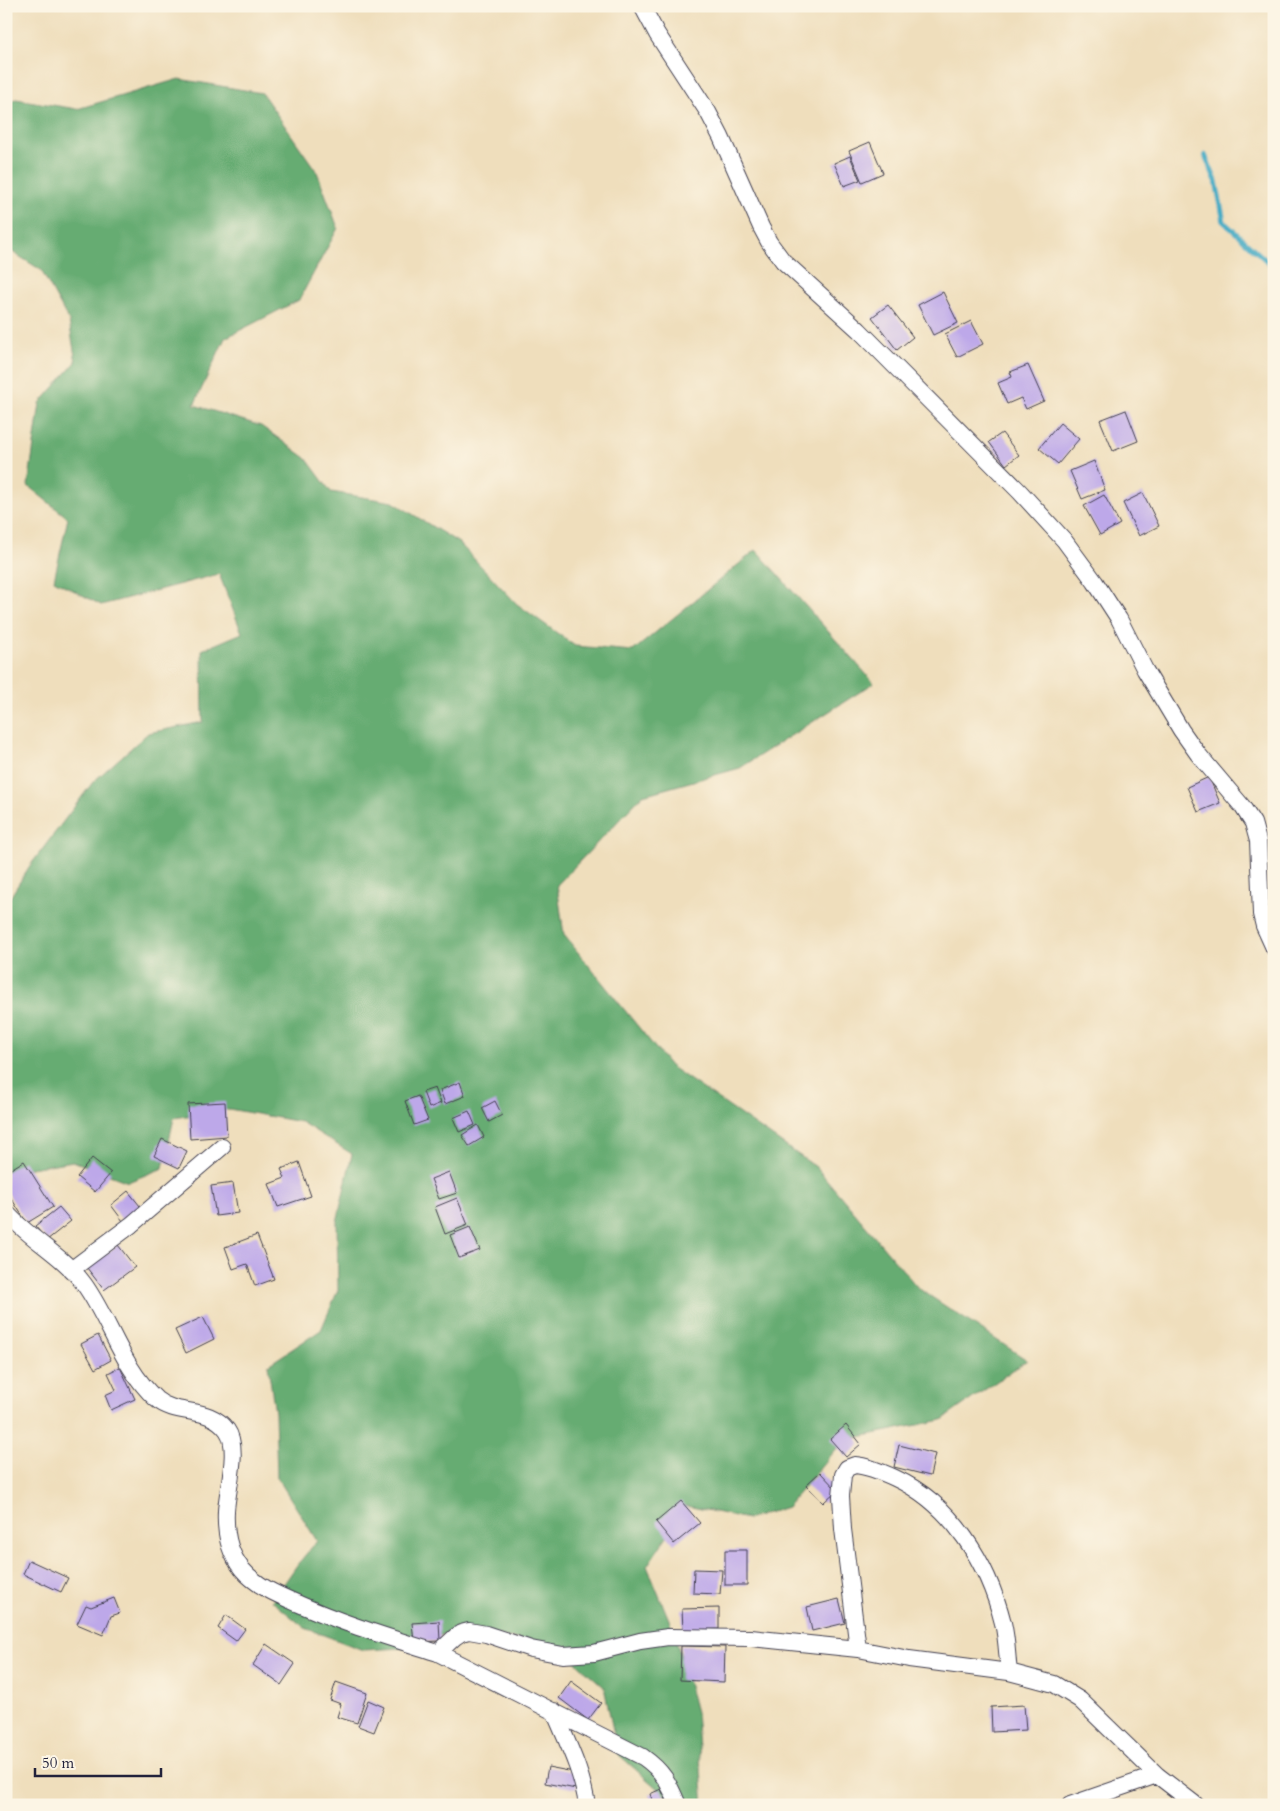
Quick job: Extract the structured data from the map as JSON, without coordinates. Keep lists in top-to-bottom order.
{
  "scale_bar": "50 m"
}
